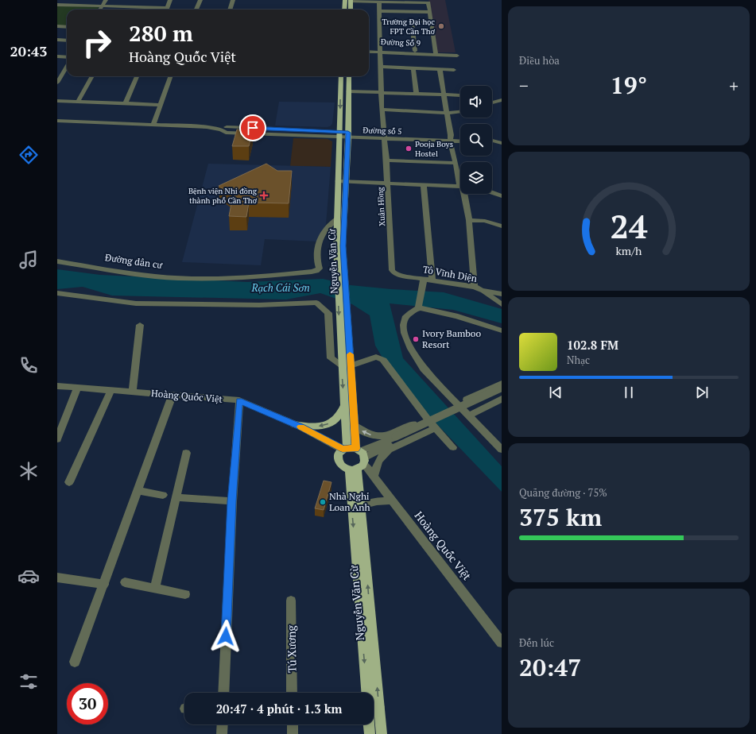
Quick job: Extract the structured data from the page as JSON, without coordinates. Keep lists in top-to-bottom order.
{
  "streets": {
    "main road": ["Nguyễn Văn Cừ"],
    "street": [
      "Đường Số 9",
      "Đường số 5",
      "Xuân Hồng",
      "Đường dân cư",
      "Tô Vĩnh Diện",
      "Hoàng Quốc Việt",
      "Tú Xương"
    ]
  },
  "crossings": [
    ["Đường Số 9", "Xuân Hồng"],
    ["Đường số 5", "Xuân Hồng"],
    ["Đường số 5", "Nguyễn Văn Cừ"],
    ["Xuân Hồng", "Tô Vĩnh Diện"],
    ["Đường dân cư", "Nguyễn Văn Cừ"],
    ["Nguyễn Văn Cừ", "Hoàng Quốc Việt"]
  ],
  "water": ["Rạch Cái Sơn"],
  "places": {
    "other": [
      "Trường Đại học FPT Cần Thơ",
      "Pooja Boys Hostel",
      "Ivory Bamboo Resort",
      "Nhà Nghỉ Loan Anh"
    ],
    "health": ["Bệnh viện Nhi đồng thành phố Cần Thơ"]
  },
  "page": {
    "tabs": "20:43",
    "tile": [
      "Điều hòa",
      ["Quãng đường · 75%", "375 km"],
      ["Đến lúc", "20:47"]
    ],
    "turn": ["280 m", "Hoàng Quốc Việt"],
    "heat": ["−", "19°", "+"],
    "song": ["102.8 FM", "Nhạc"],
    "limit": "30",
    "trip": "20:47 · 4 phút · 1.3 km",
    "gauge": ["24", "km/h"]
  }
}
